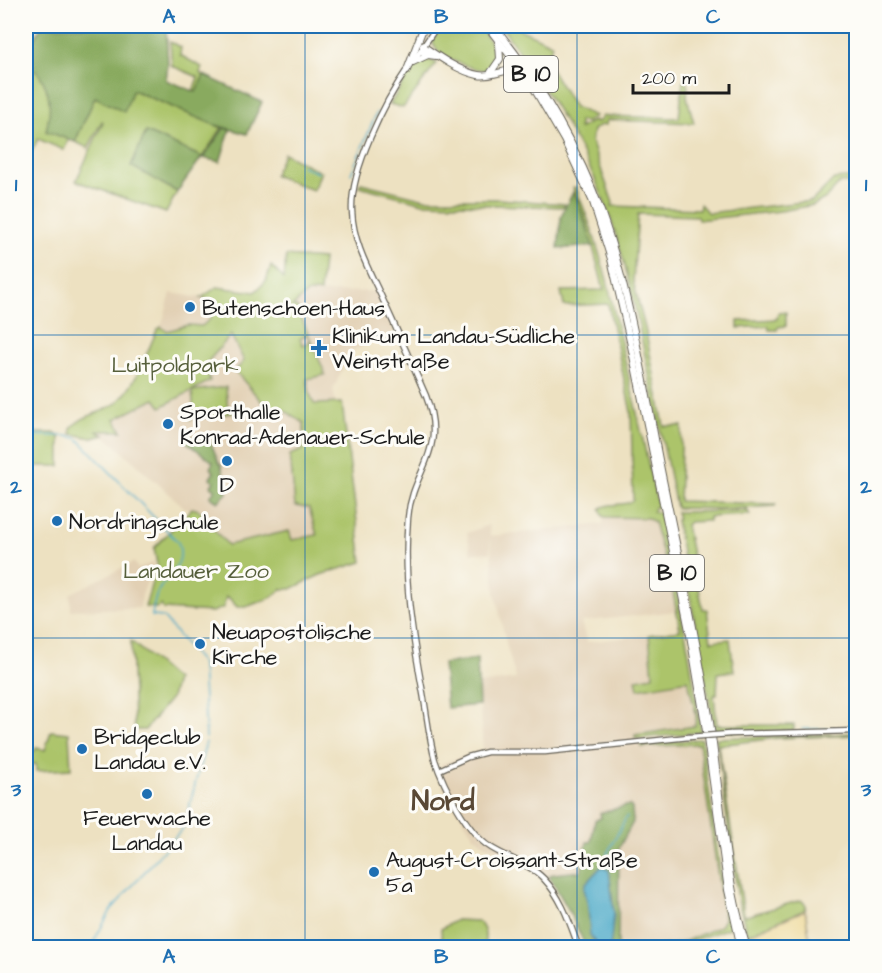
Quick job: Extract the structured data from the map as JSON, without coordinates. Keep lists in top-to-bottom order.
{
  "streets": {
    "highway": ["B 10"]
  },
  "districts": ["Nord"],
  "parks": ["Luitpoldpark", "Landauer Zoo"],
  "places": {
    "other": [
      "Butenschoen-Haus",
      "Sporthalle Konrad-Adenauer-Schule",
      "D",
      "Nordringschule",
      "Neuapostolische Kirche",
      "Bridgeclub Landau e.V.",
      "Feuerwache Landau",
      "August-Croissant-Straße 5a"
    ],
    "health": ["Klinikum Landau-Südliche Weinstraße"]
  },
  "scale_bar": "200 m",
  "grid": {
    "columns": ["A", "B", "C"],
    "rows": ["1", "2", "3"]
  }
}
